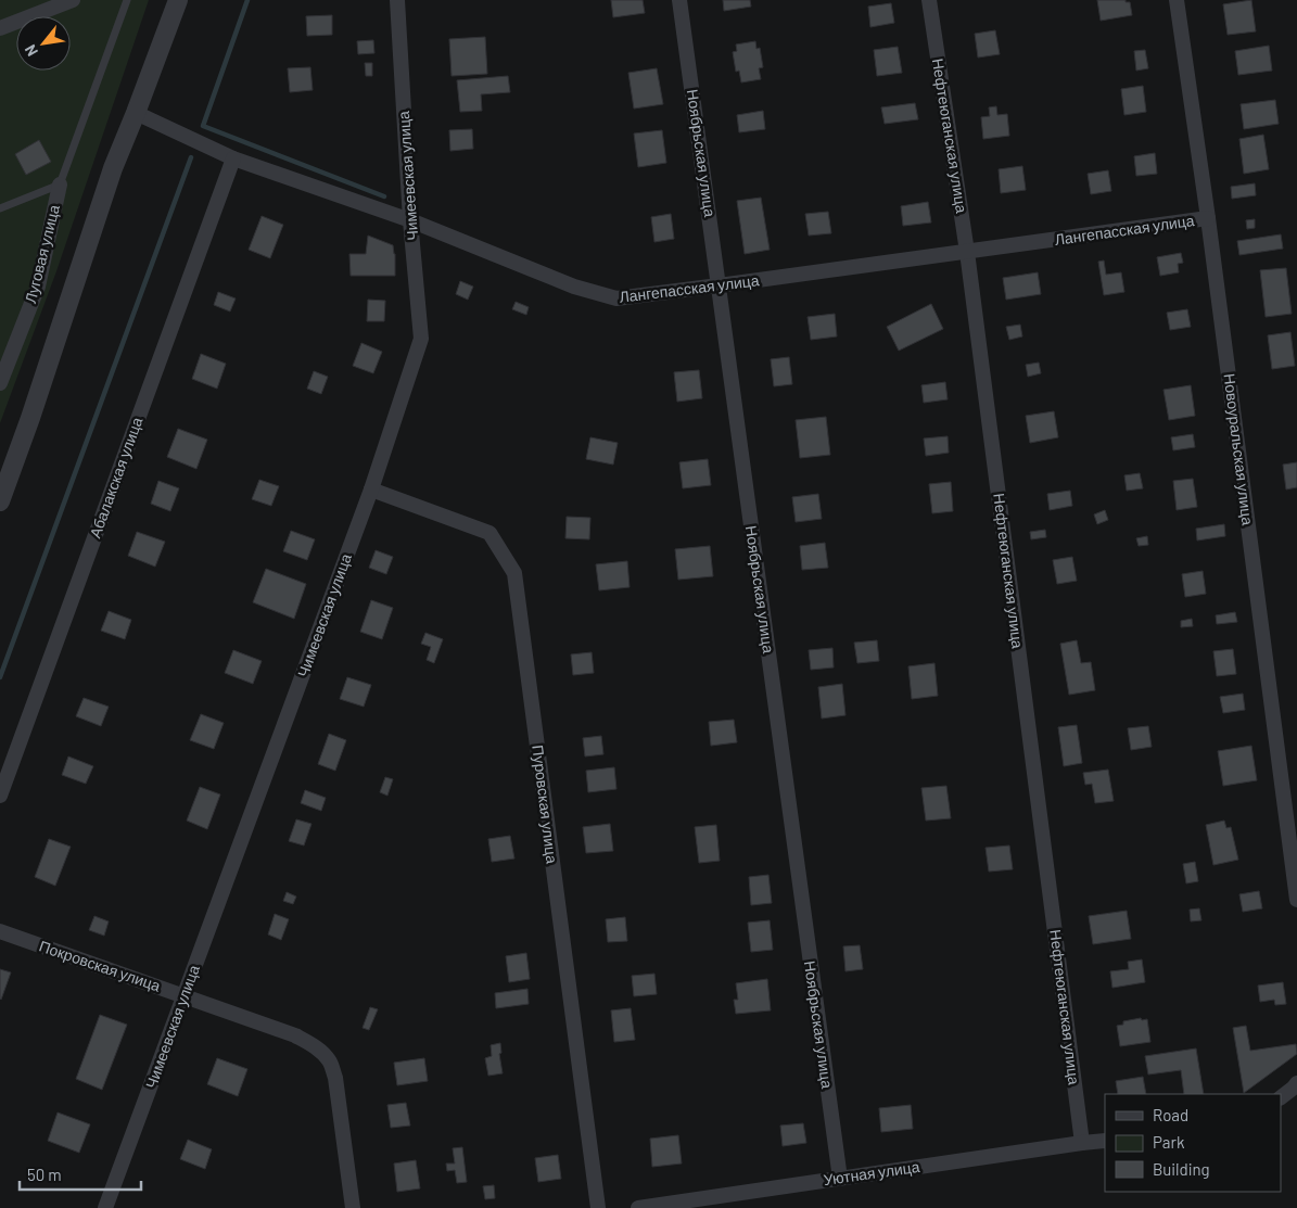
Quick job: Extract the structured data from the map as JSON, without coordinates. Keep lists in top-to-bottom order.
{
  "streets": {
    "street": [
      "Нефтеюганская улица",
      "Ноябрьская улица",
      "Чимеевская улица",
      "Лангепасская улица",
      "Луговая улица",
      "Новоуральская улица",
      "Абалакская улица",
      "Пуровская улица",
      "Покровская улица",
      "Уютная улица"
    ]
  },
  "crossings": [
    ["Нефтеюганская улица", "Лангепасская улица"],
    ["Нефтеюганская улица", "Уютная улица"],
    ["Ноябрьская улица", "Лангепасская улица"],
    ["Ноябрьская улица", "Уютная улица"],
    ["Чимеевская улица", "Лангепасская улица"],
    ["Чимеевская улица", "Пуровская улица"],
    ["Чимеевская улица", "Покровская улица"],
    ["Лангепасская улица", "Новоуральская улица"],
    ["Лангепасская улица", "Абалакская улица"]
  ],
  "legend": ["Road", "Park", "Building"],
  "scale_bar": "50 m",
  "north": "bottom left"
}
